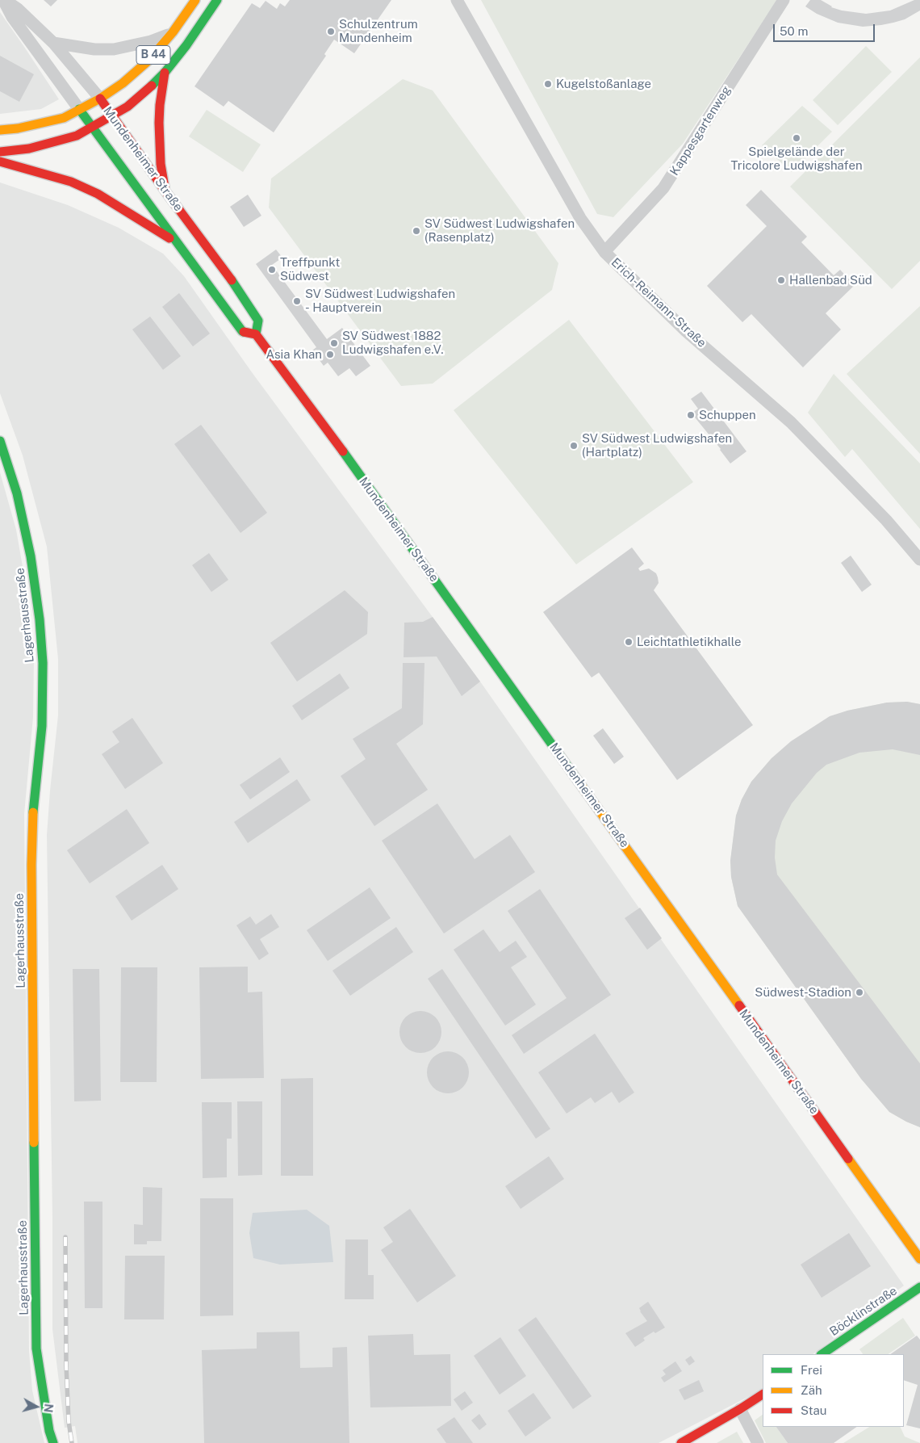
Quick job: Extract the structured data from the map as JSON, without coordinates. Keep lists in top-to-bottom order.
{
  "streets": {
    "street": [
      "B 44",
      "Kappesgartenweg",
      "Mundenheimer Straße",
      "Erich-Reimann-Straße",
      "Lagerhausstraße",
      "Böcklinstraße"
    ]
  },
  "crossings": [
    ["B 44", "Mundenheimer Straße"],
    ["Kappesgartenweg", "Erich-Reimann-Straße"]
  ],
  "places": [
    "Schulzentrum Mundenheim",
    "Kugelstoßanlage",
    "Spielgelände der Tricolore Ludwigshafen",
    "SV Südwest Ludwigshafen (Rasenplatz)",
    "Treffpunkt Südwest",
    "Hallenbad Süd",
    "SV Südwest Ludwigshafen - Hauptverein",
    "SV Südwest 1882 Ludwigshafen e.V.",
    "Asia Khan",
    "Schuppen",
    "SV Südwest Ludwigshafen (Hartplatz)",
    "Leichtathletikhalle",
    "Südwest-Stadion"
  ],
  "legend": ["Frei", "Zäh", "Stau"],
  "scale_bar": "50 m",
  "north": "right"
}
